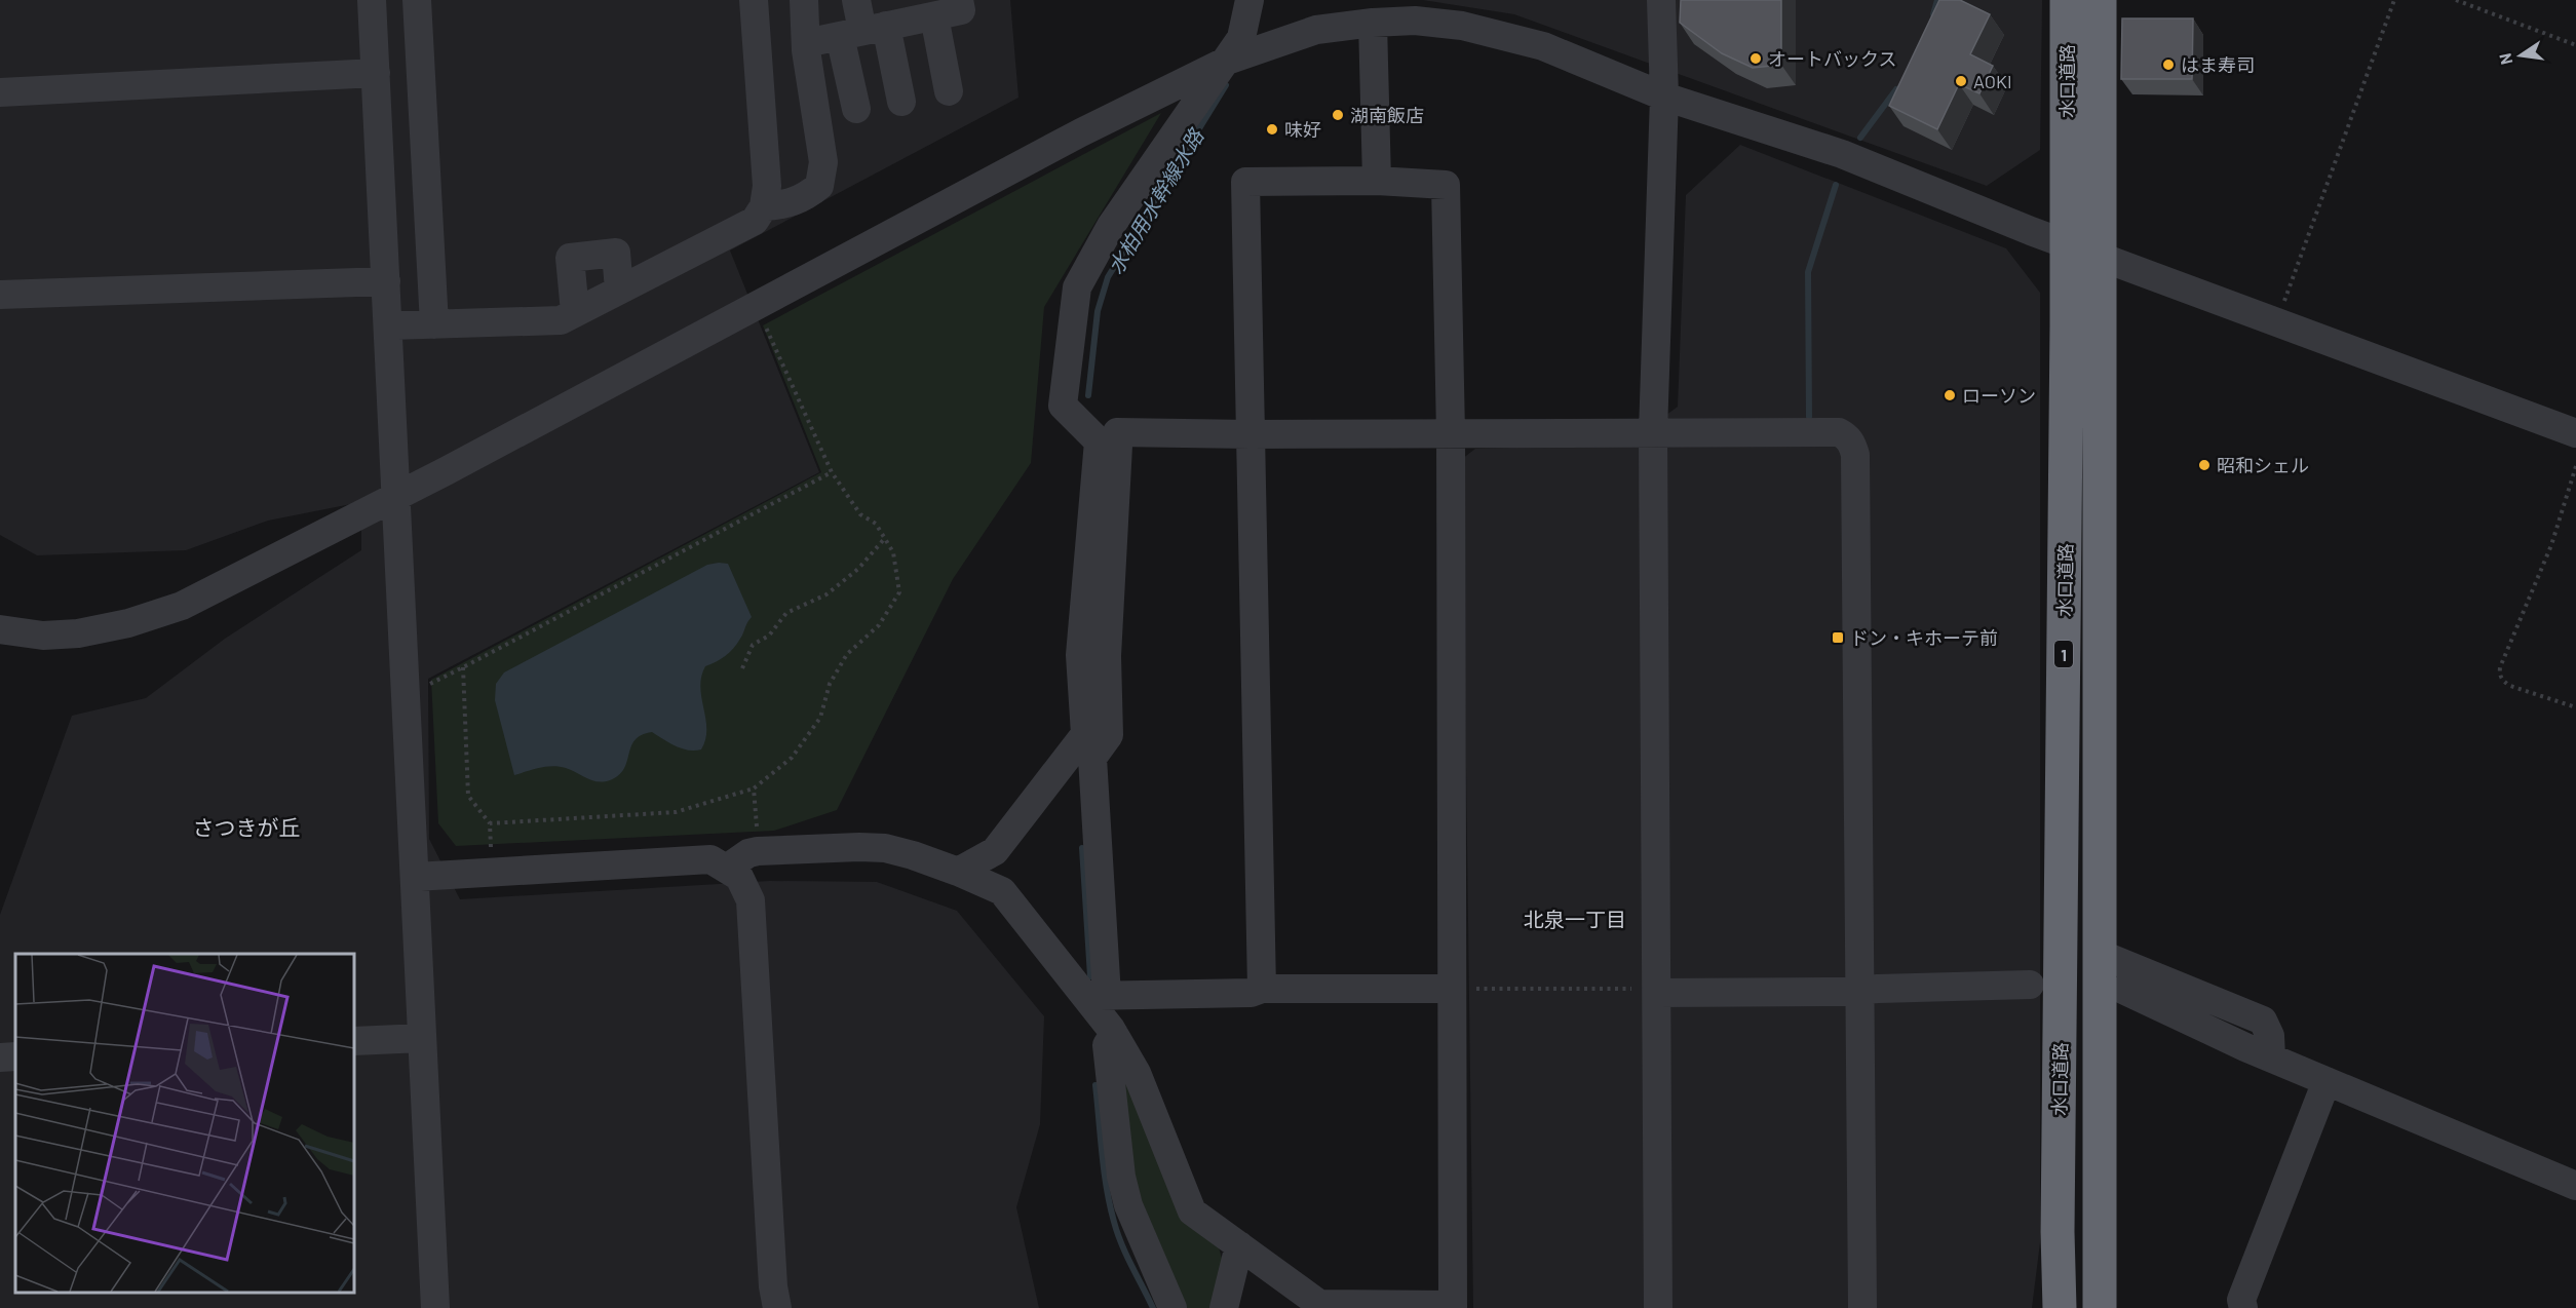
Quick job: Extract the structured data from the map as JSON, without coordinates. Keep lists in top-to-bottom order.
{
  "streets": {
    "highway": ["水口道路", "1"]
  },
  "districts": ["さつきが丘", "北泉一丁目"],
  "water": ["水柏用水幹線水路"],
  "places": {
    "other": [
      "オートバックス",
      "はま寿司",
      "AOKI",
      "湖南飯店",
      "味好",
      "ローソン",
      "昭和シェル"
    ],
    "transit": ["ドン・キホーテ前"]
  },
  "north": "left"
}
